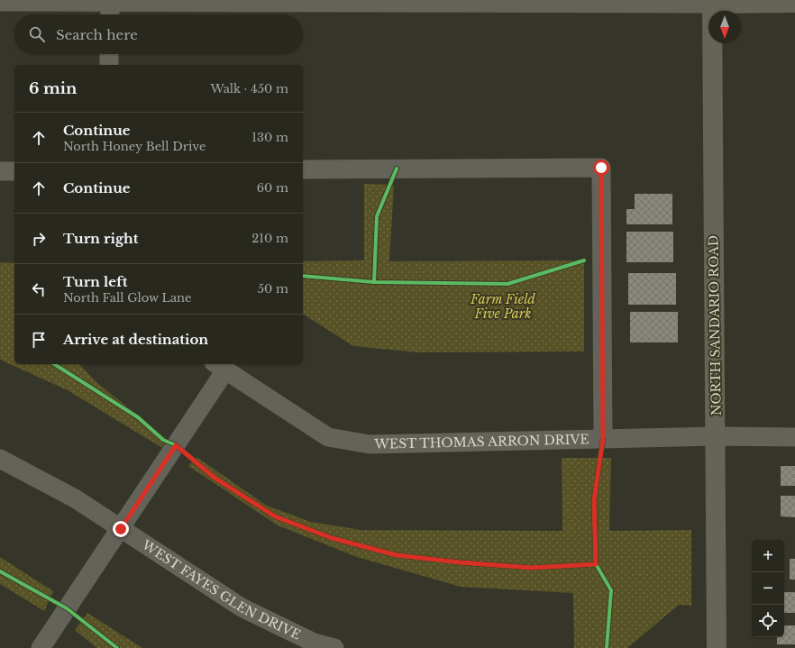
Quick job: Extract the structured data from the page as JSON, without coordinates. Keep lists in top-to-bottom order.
{
  "streets": {
    "main road": ["NORTH SANDARIO ROAD"],
    "street": ["WEST THOMAS ARRON DRIVE", "WEST FAYES GLEN DRIVE"]
  },
  "crossings": [
    ["NORTH SANDARIO ROAD", "WEST THOMAS ARRON DRIVE"]
  ],
  "parks": ["Farm Field Five Park"],
  "north": "bottom",
  "page": {
    "search": "Search here",
    "heading": ["6 min", "Walk · 450 m"],
    "list": [
      ["Continue", "North Honey Bell Drive", "130 m"],
      ["Continue", "60 m"],
      ["Turn right", "210 m"],
      ["Turn left", "North Fall Glow Lane", "50 m"],
      "Arrive at destination"
    ],
    "map_buttons": ["+", "−"]
  }
}
